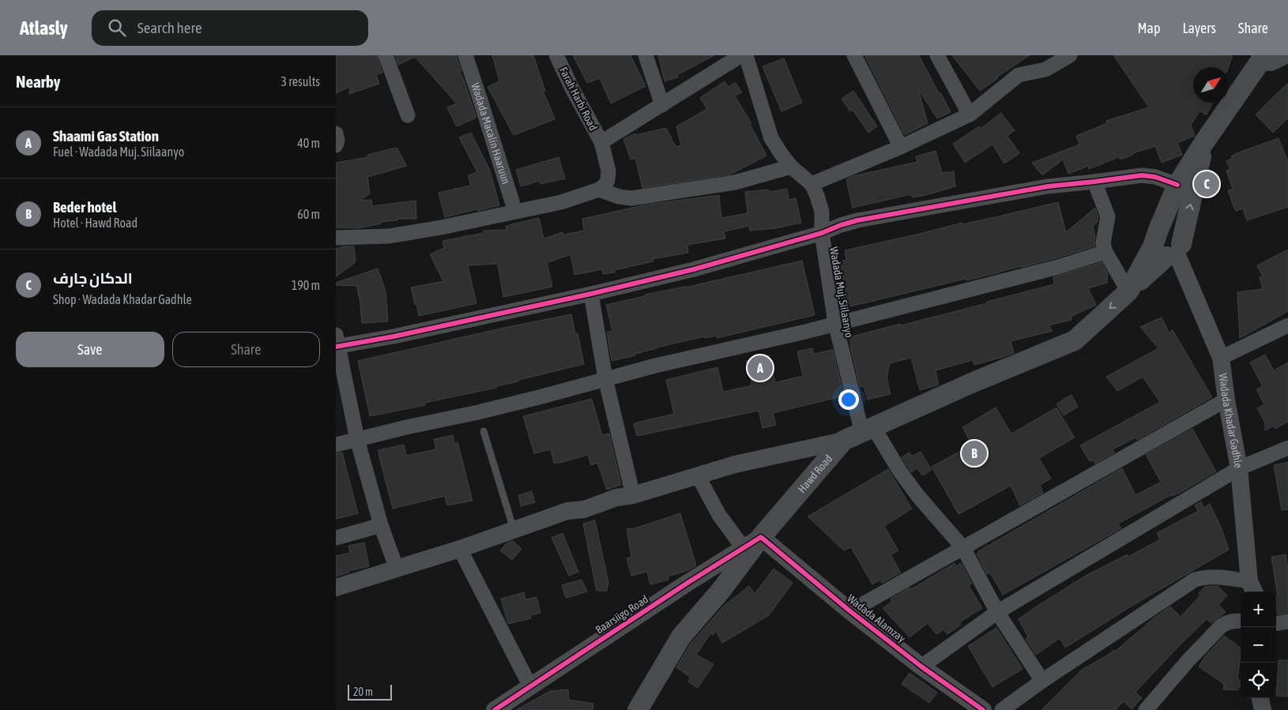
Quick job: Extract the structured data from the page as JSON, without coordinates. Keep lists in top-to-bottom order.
{
  "streets": {
    "main road": ["Hawd Road"],
    "street": [
      "Farah Harbi Road",
      "Wadada Macalin Haaruun",
      "Wadada Muj. Siilaanyo",
      "Wadada Khadar Gadhle",
      "Baarsiigo Road",
      "Wadada Alamzay"
    ]
  },
  "crossings": [
    ["Wadada Muj. Siilaanyo", "Hawd Road"],
    ["Wadada Khadar Gadhle", "Hawd Road"],
    ["Hawd Road", "Baarsiigo Road"],
    ["Hawd Road", "Wadada Alamzay"],
    ["Baarsiigo Road", "Wadada Alamzay"]
  ],
  "one_way": ["Hawd Road"],
  "scale_bar": "20 m",
  "north": "top right",
  "page": {
    "header": "Atlasly",
    "search": "Search here",
    "nav": ["Map", "Layers", "Share"],
    "heading": ["Nearby", "3 results"],
    "list": [
      {
        "mark": "A",
        "name": "Shaami Gas Station",
        "note": "Fuel · Wadada Muj. Siilaanyo",
        "value": "40 m"
      },
      {
        "mark": "B",
        "name": "Beder hotel",
        "note": "Hotel · Hawd Road",
        "value": "60 m"
      },
      {
        "mark": "C",
        "name": "الدكان جارف",
        "note": "Shop · Wadada Khadar Gadhle",
        "value": "190 m"
      }
    ],
    "pins": ["C", "A", "B"],
    "buttons": ["Save", "Share"],
    "map_buttons": ["+", "−"],
    "scale": "20 m"
  }
}
